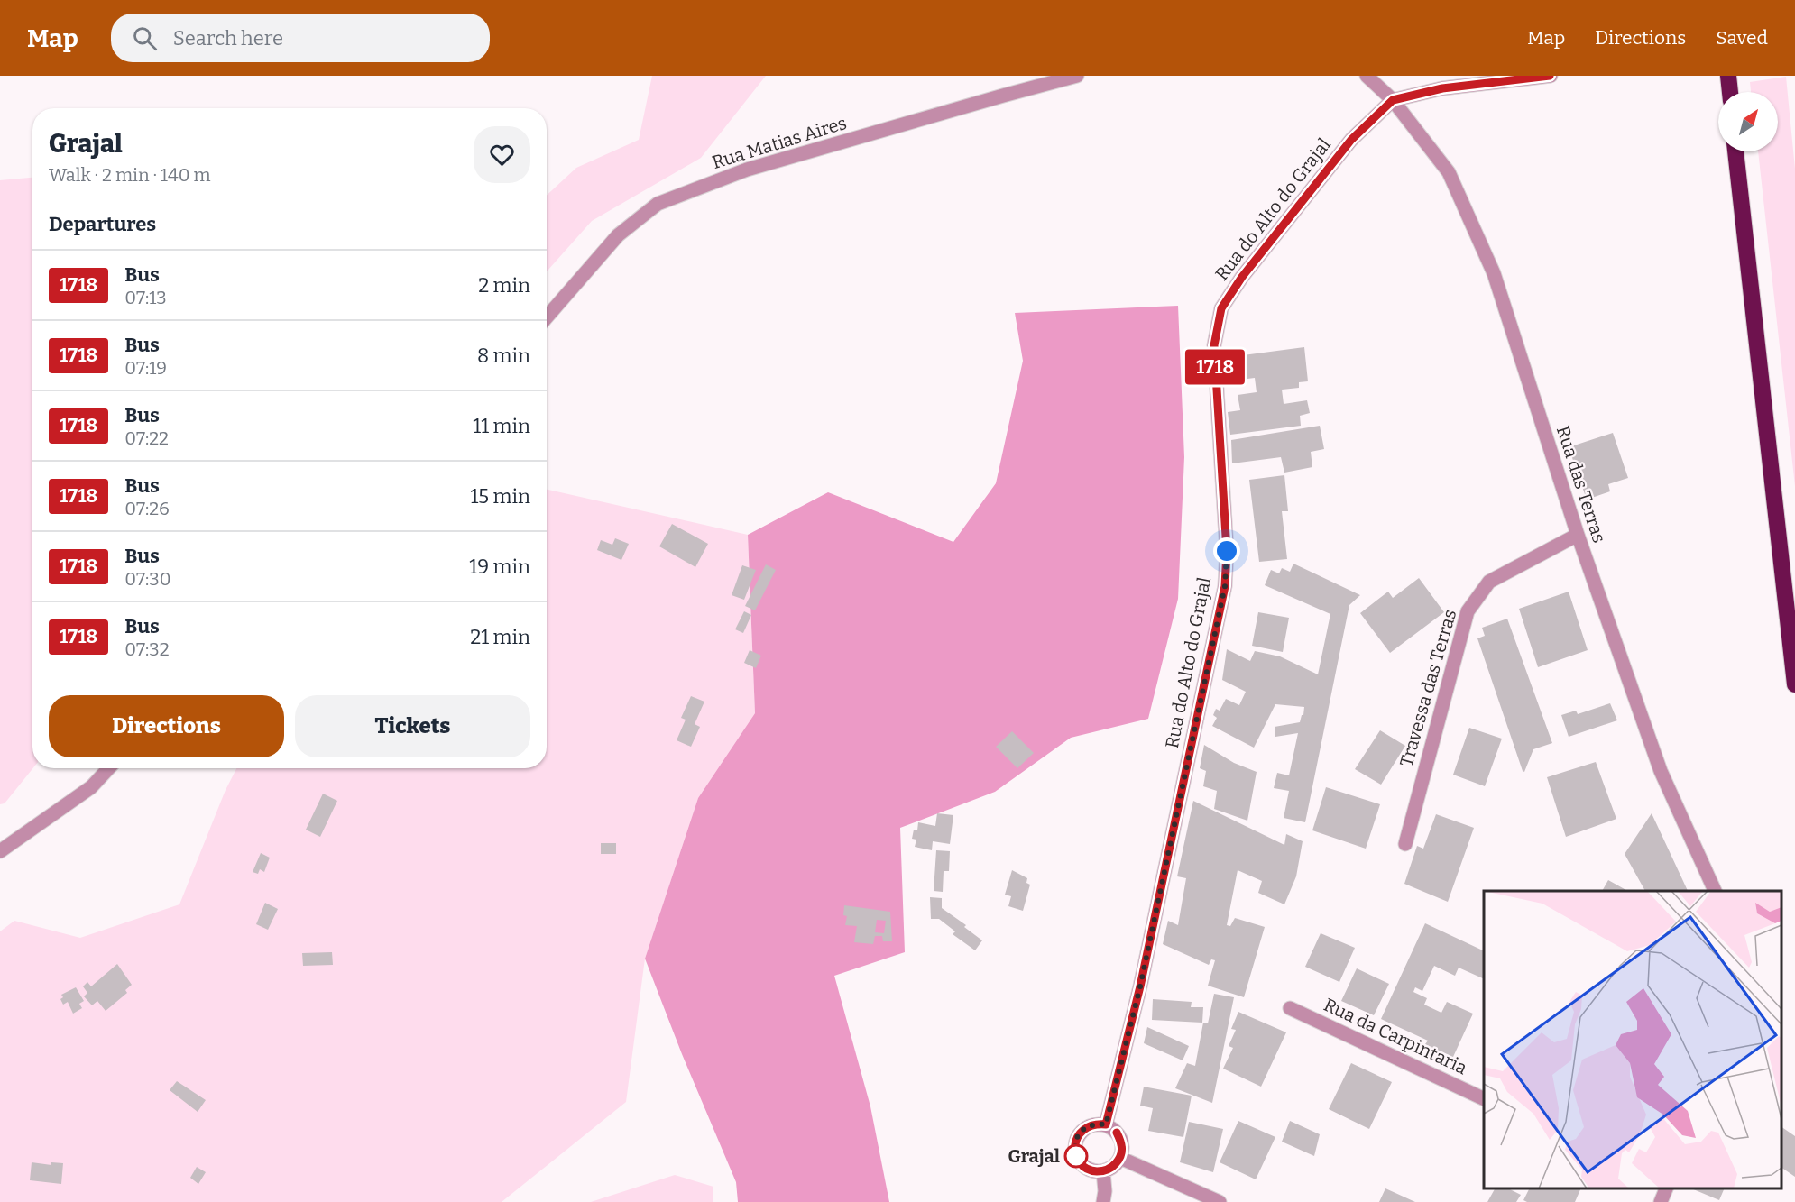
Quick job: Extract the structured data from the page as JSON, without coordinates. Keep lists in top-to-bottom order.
{
  "streets": {
    "street": [
      "Rua Matias Aires",
      "Rua do Alto do Grajal",
      "Rua das Terras",
      "Travessa das Terras",
      "Rua da Carpintaria"
    ]
  },
  "crossings": [
    ["Rua do Alto do Grajal", "Rua das Terras"],
    ["Rua das Terras", "Travessa das Terras"]
  ],
  "places": ["Grajal"],
  "lines": ["bus line 1718"],
  "north": "top right",
  "page": {
    "header": "Map",
    "search": "Search here",
    "nav": ["Map", "Directions", "Saved"],
    "on_map": "1718",
    "heading": [
      ["Grajal", "Walk · 2 min · 140 m"],
      "Departures"
    ],
    "list": [
      {
        "mark": "1718",
        "name": "Bus",
        "note": "07:13",
        "value": "2 min"
      },
      {
        "mark": "1718",
        "name": "Bus",
        "note": "07:19",
        "value": "8 min"
      },
      {
        "mark": "1718",
        "name": "Bus",
        "note": "07:22",
        "value": "11 min"
      },
      {
        "mark": "1718",
        "name": "Bus",
        "note": "07:26",
        "value": "15 min"
      },
      {
        "mark": "1718",
        "name": "Bus",
        "note": "07:30",
        "value": "19 min"
      },
      {
        "mark": "1718",
        "name": "Bus",
        "note": "07:32",
        "value": "21 min"
      }
    ],
    "buttons": ["Directions", "Tickets"]
  }
}
